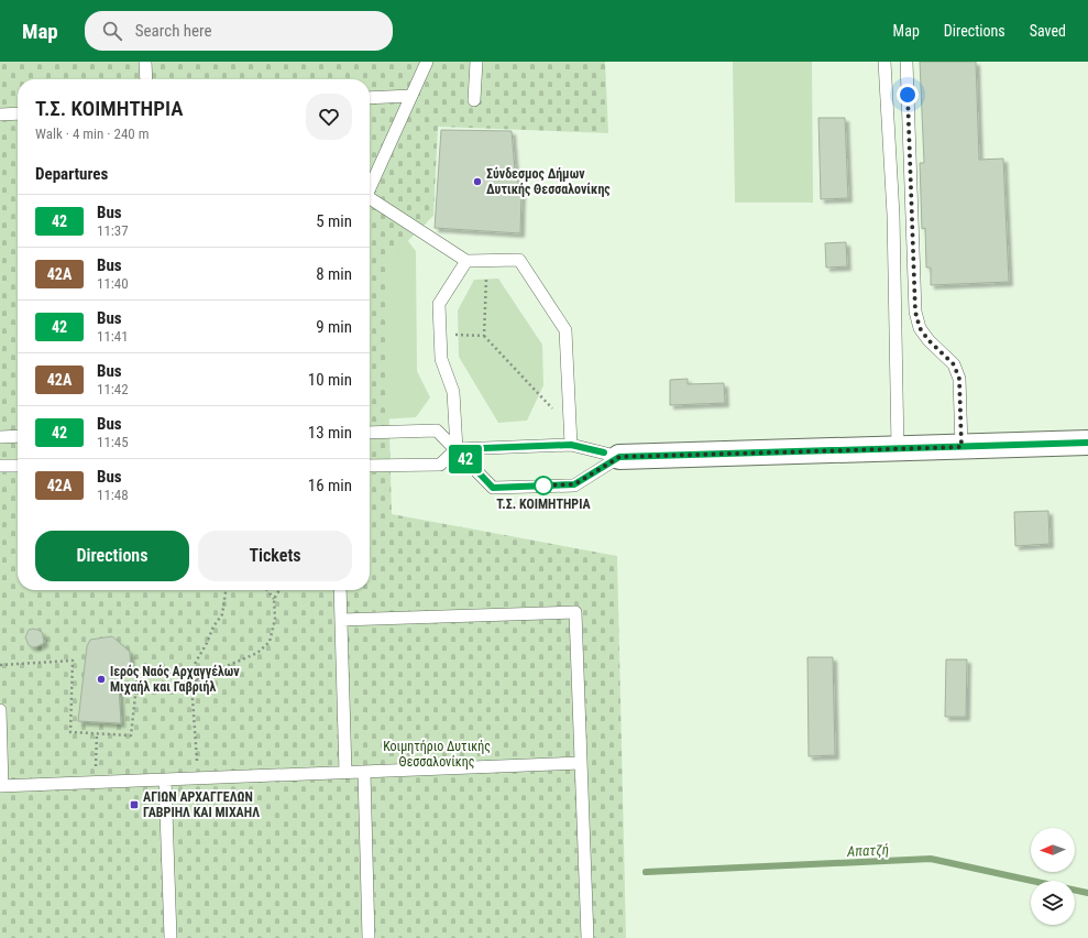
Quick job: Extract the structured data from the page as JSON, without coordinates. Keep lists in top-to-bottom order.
{
  "water": ["Απατζή"],
  "parks": ["Κοιμητήριο Δυτικής Θεσσαλονίκης"],
  "places": {
    "other": ["Σύνδεσμος Δήμων Δυτικής Θεσσαλονίκης", "Τ.Σ. ΚΟΙΜΗΤΗΡΙΑ", "Ιερός Ναός Αρχαγγέλων Μιχαήλ και Γαβριήλ"],
    "transit": ["ΑΓΙΩΝ ΑΡΧΑΓΓΕΛΩΝ ΓΑΒΡΙΗΛ ΚΑΙ ΜΙΧΑΗΛ"]
  },
  "lines": ["bus line 42"],
  "north": "left",
  "page": {
    "header": "Map",
    "search": "Search here",
    "nav": ["Map", "Directions", "Saved"],
    "on_map": "42",
    "heading": [
      ["Τ.Σ. ΚΟΙΜΗΤΗΡΙΑ", "Walk · 4 min · 240 m"],
      "Departures"
    ],
    "list": [
      {
        "mark": "42",
        "name": "Bus",
        "note": "11:37",
        "value": "5 min"
      },
      {
        "mark": "42Α",
        "name": "Bus",
        "note": "11:40",
        "value": "8 min"
      },
      {
        "mark": "42",
        "name": "Bus",
        "note": "11:41",
        "value": "9 min"
      },
      {
        "mark": "42Α",
        "name": "Bus",
        "note": "11:42",
        "value": "10 min"
      },
      {
        "mark": "42",
        "name": "Bus",
        "note": "11:45",
        "value": "13 min"
      },
      {
        "mark": "42Α",
        "name": "Bus",
        "note": "11:48",
        "value": "16 min"
      }
    ],
    "buttons": ["Directions", "Tickets"]
  }
}
